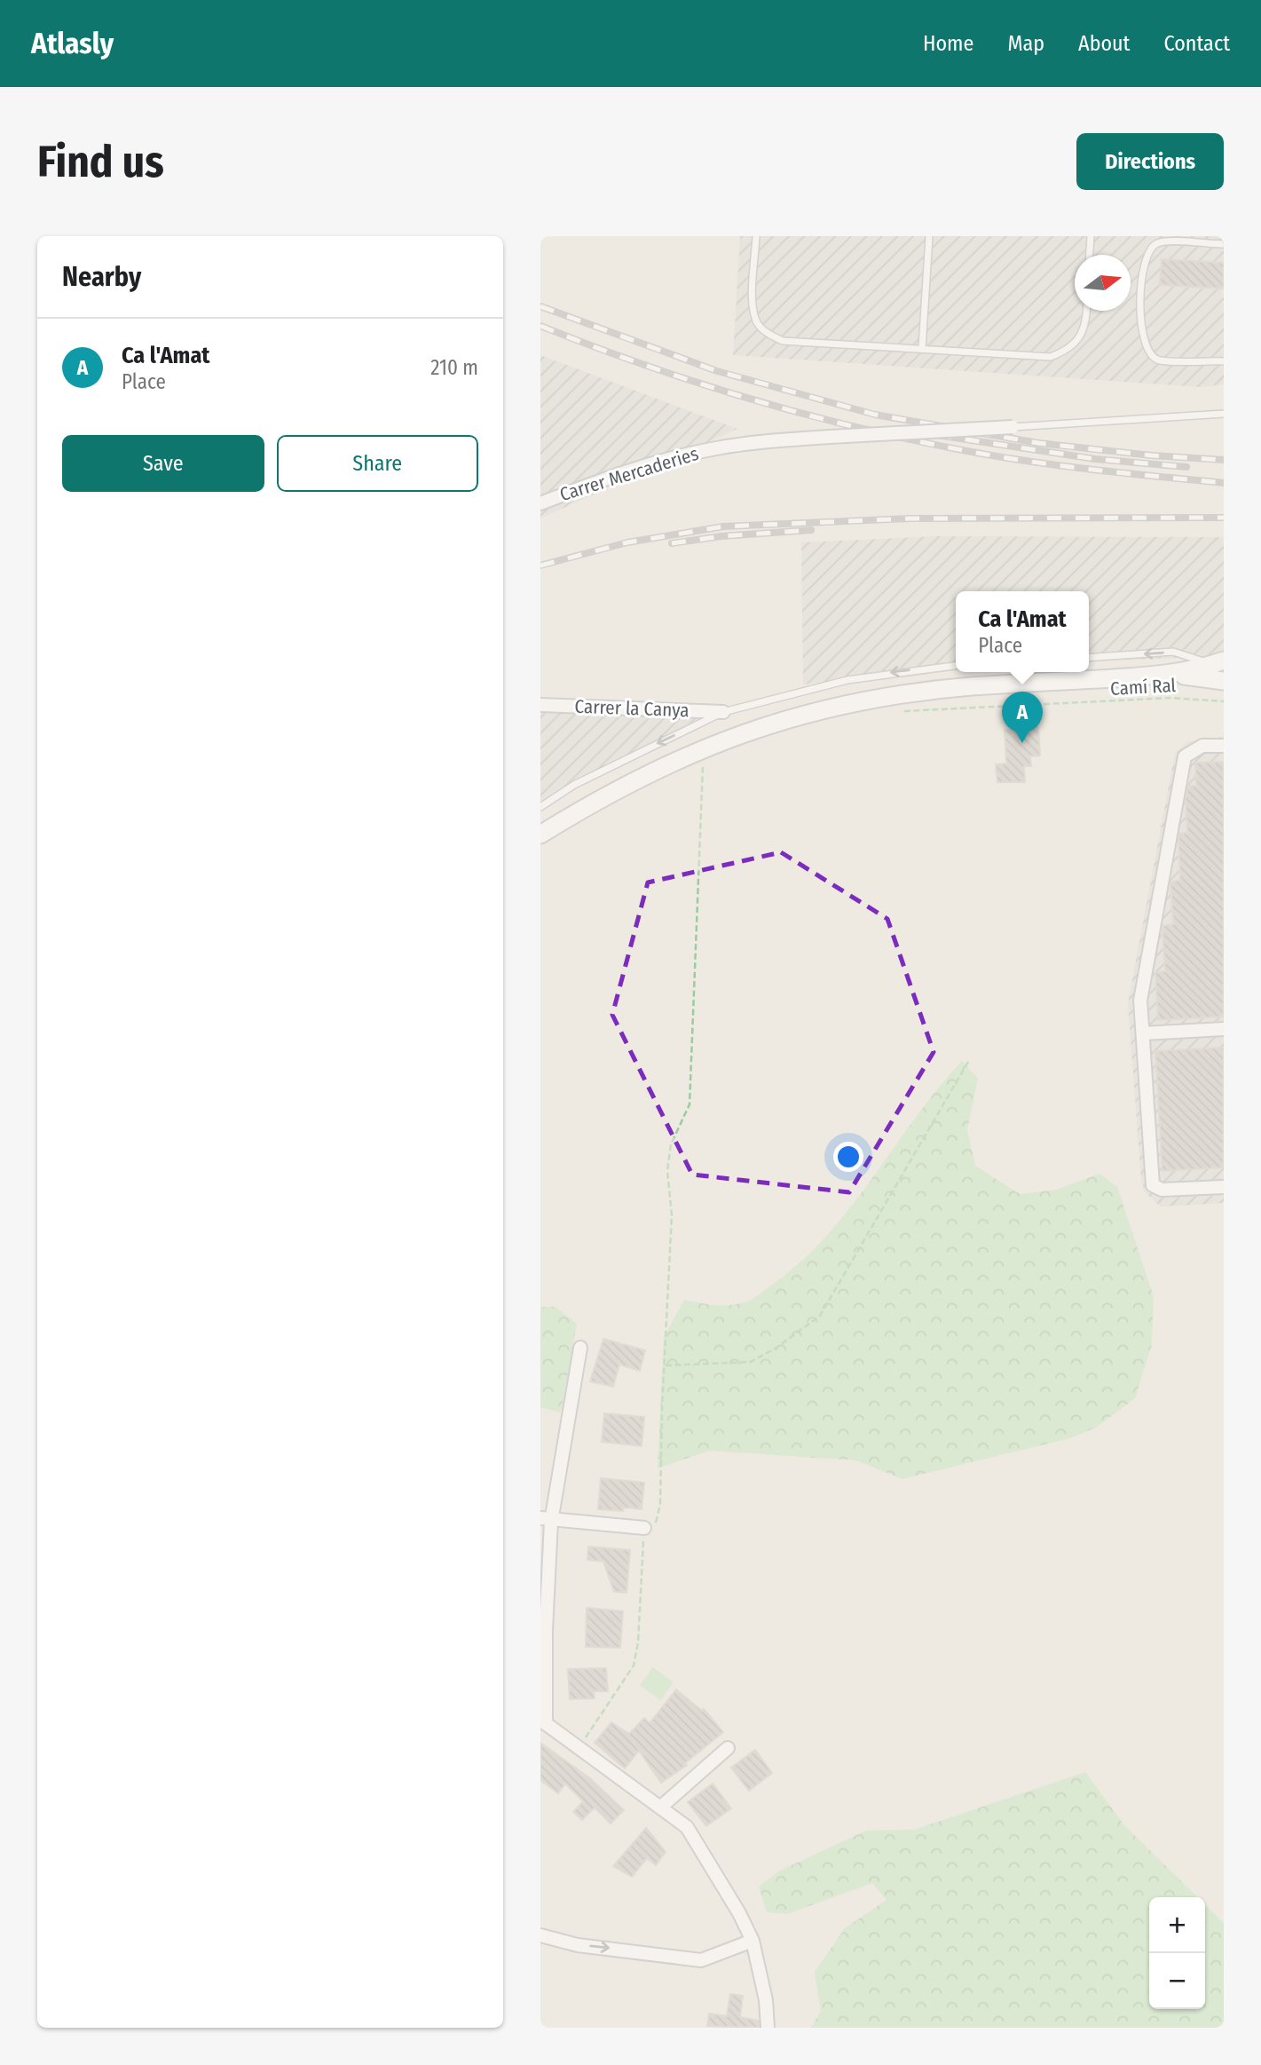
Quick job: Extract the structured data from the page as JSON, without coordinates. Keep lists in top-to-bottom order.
{
  "streets": {
    "street": ["Carrer Mercaderies", "Carrer la Canya"],
    "path": ["Camí Ral"]
  },
  "north": "right",
  "page": {
    "header": "Atlasly",
    "nav": [
      "Home",
      "Map",
      "About",
      "Contact"
    ],
    "buttons": [
      "Directions",
      ["Save", "Share"]
    ],
    "title": "Find us",
    "heading": "Nearby",
    "list": [
      {
        "mark": "A",
        "name": "Ca l'Amat",
        "note": "Place",
        "value": "210 m"
      }
    ],
    "popup": ["Ca l'Amat", "Place"],
    "pins": "A",
    "map_buttons": ["+", "−"]
  }
}
